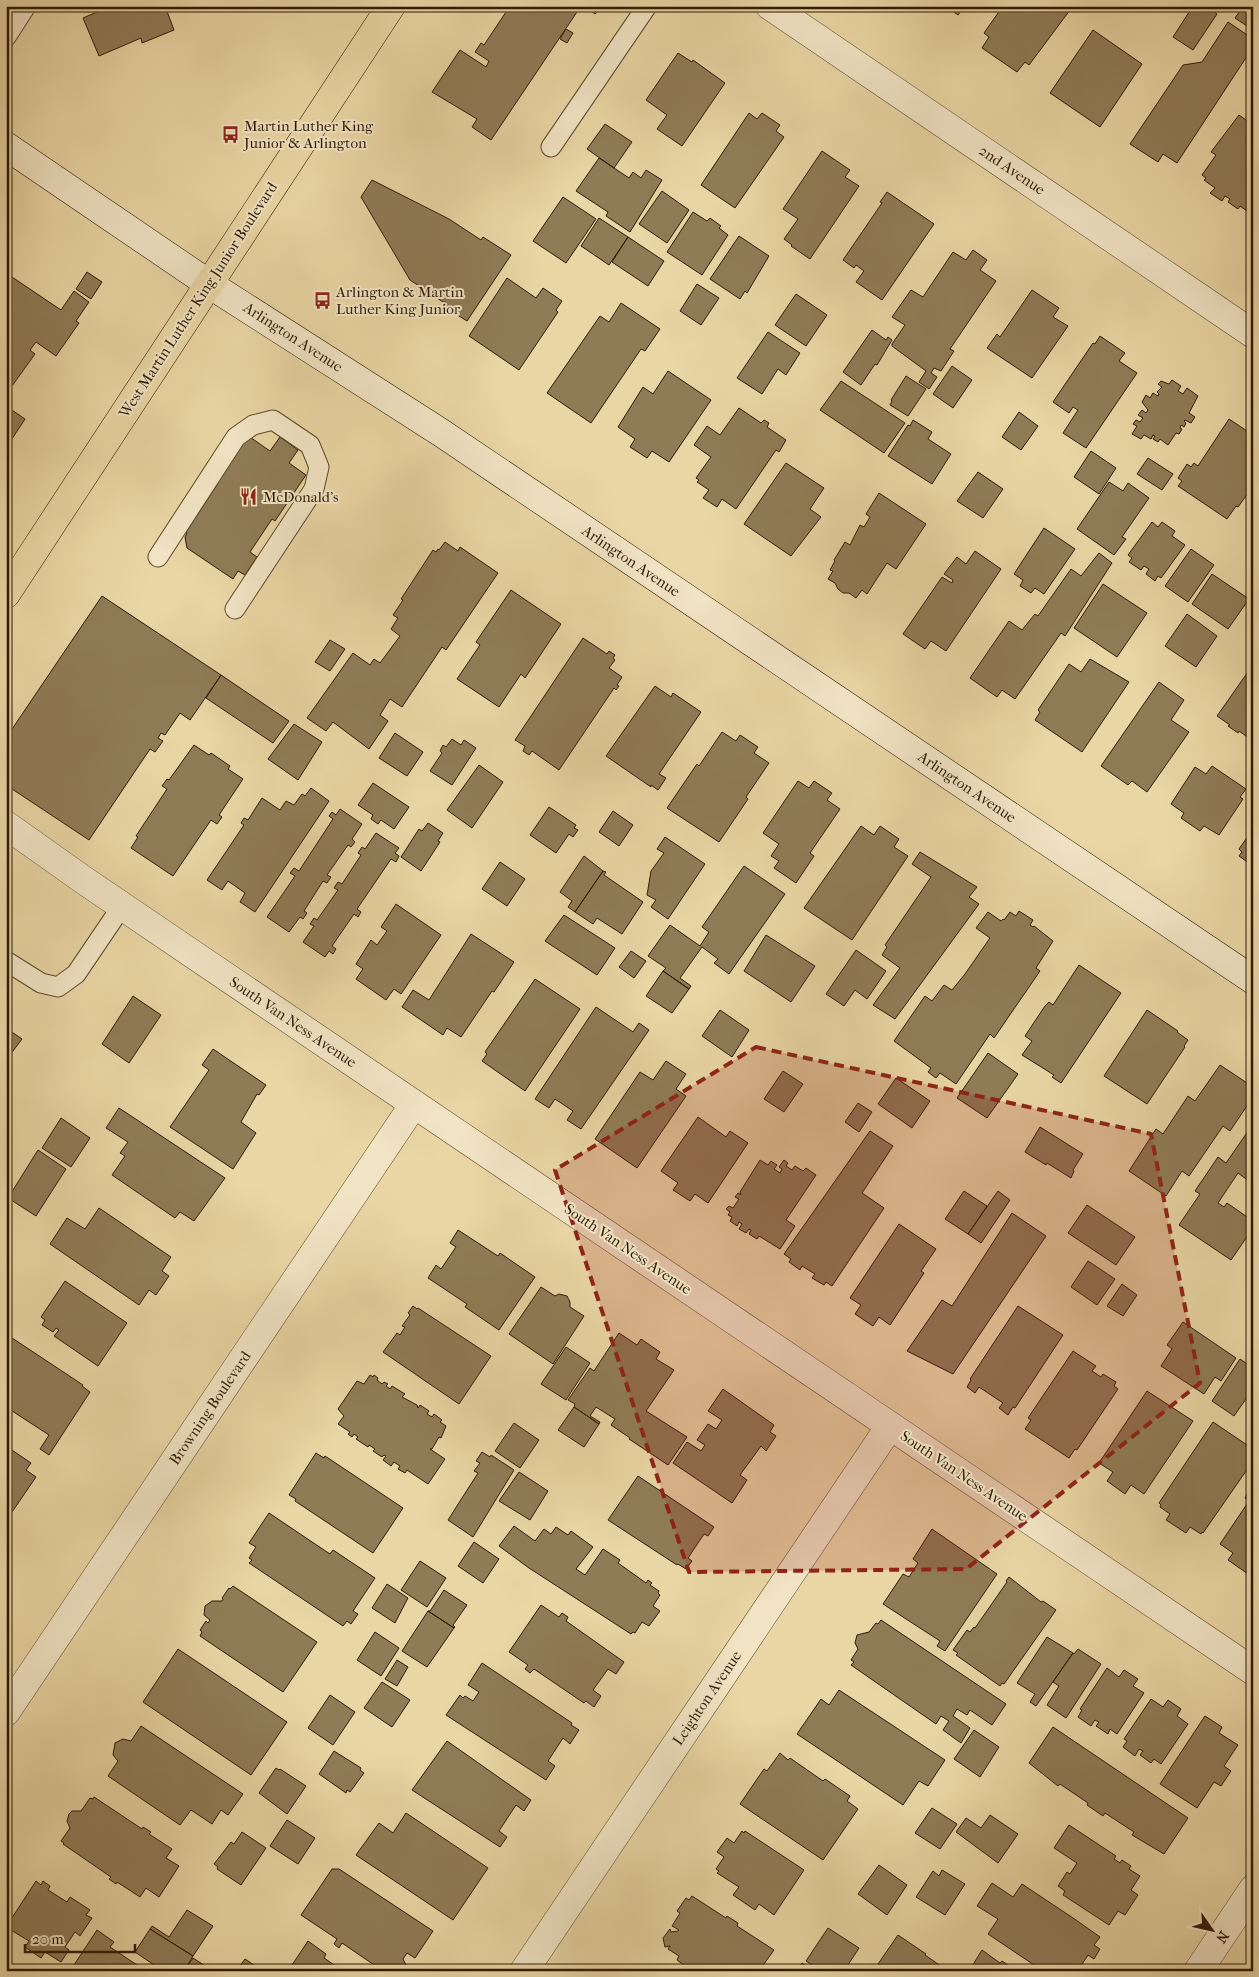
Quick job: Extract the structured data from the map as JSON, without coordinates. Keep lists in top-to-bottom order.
{
  "streets": {
    "main road": ["West Martin Luther King Junior Boulevard"],
    "street": [
      "2nd Avenue",
      "Arlington Avenue",
      "South Van Ness Avenue",
      "Browning Boulevard",
      "Leighton Avenue"
    ]
  },
  "crossings": [
    ["West Martin Luther King Junior Boulevard", "Arlington Avenue"],
    ["South Van Ness Avenue", "Browning Boulevard"],
    ["South Van Ness Avenue", "Leighton Avenue"]
  ],
  "places": {
    "bus stop": ["Martin Luther King Junior & Arlington", "Arlington & Martin Luther King Junior"],
    "restaurant": ["McDonald's"]
  },
  "scale_bar": "20 m",
  "north": "bottom right"
}
